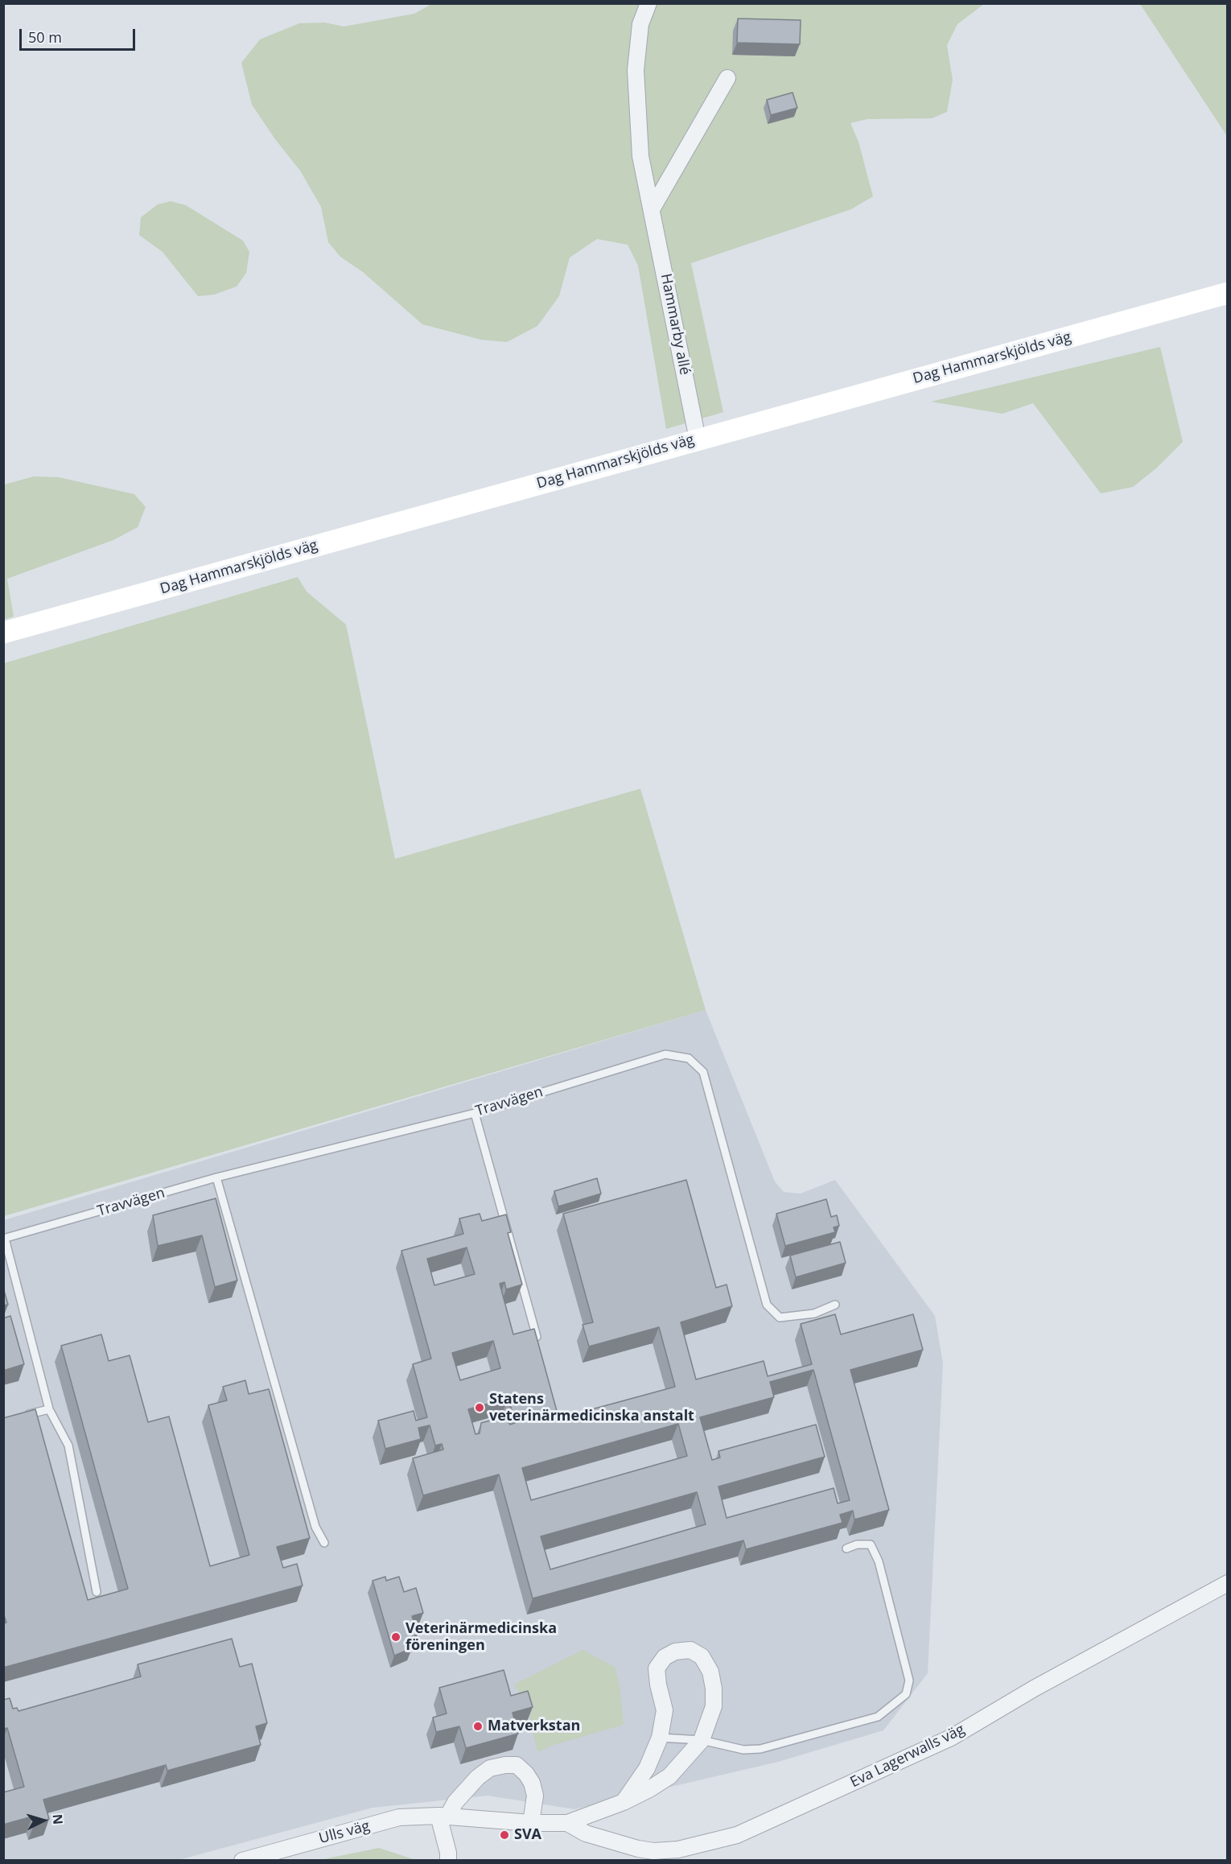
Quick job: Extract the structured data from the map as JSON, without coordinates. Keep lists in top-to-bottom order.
{
  "streets": {
    "main road": ["Dag Hammarskjölds väg"],
    "street": ["Hammarby allé", "Eva Lagerwalls väg", "Ulls väg"],
    "lane": ["Travvägen"]
  },
  "crossings": [
    ["Hammarby allé", "Dag Hammarskjölds väg"],
    ["Eva Lagerwalls väg", "Ulls väg"]
  ],
  "places": [
    "Statens veterinärmedicinska anstalt",
    "Veterinärmedicinska föreningen",
    "Matverkstan",
    "SVA"
  ],
  "scale_bar": "50 m",
  "north": "right"
}
